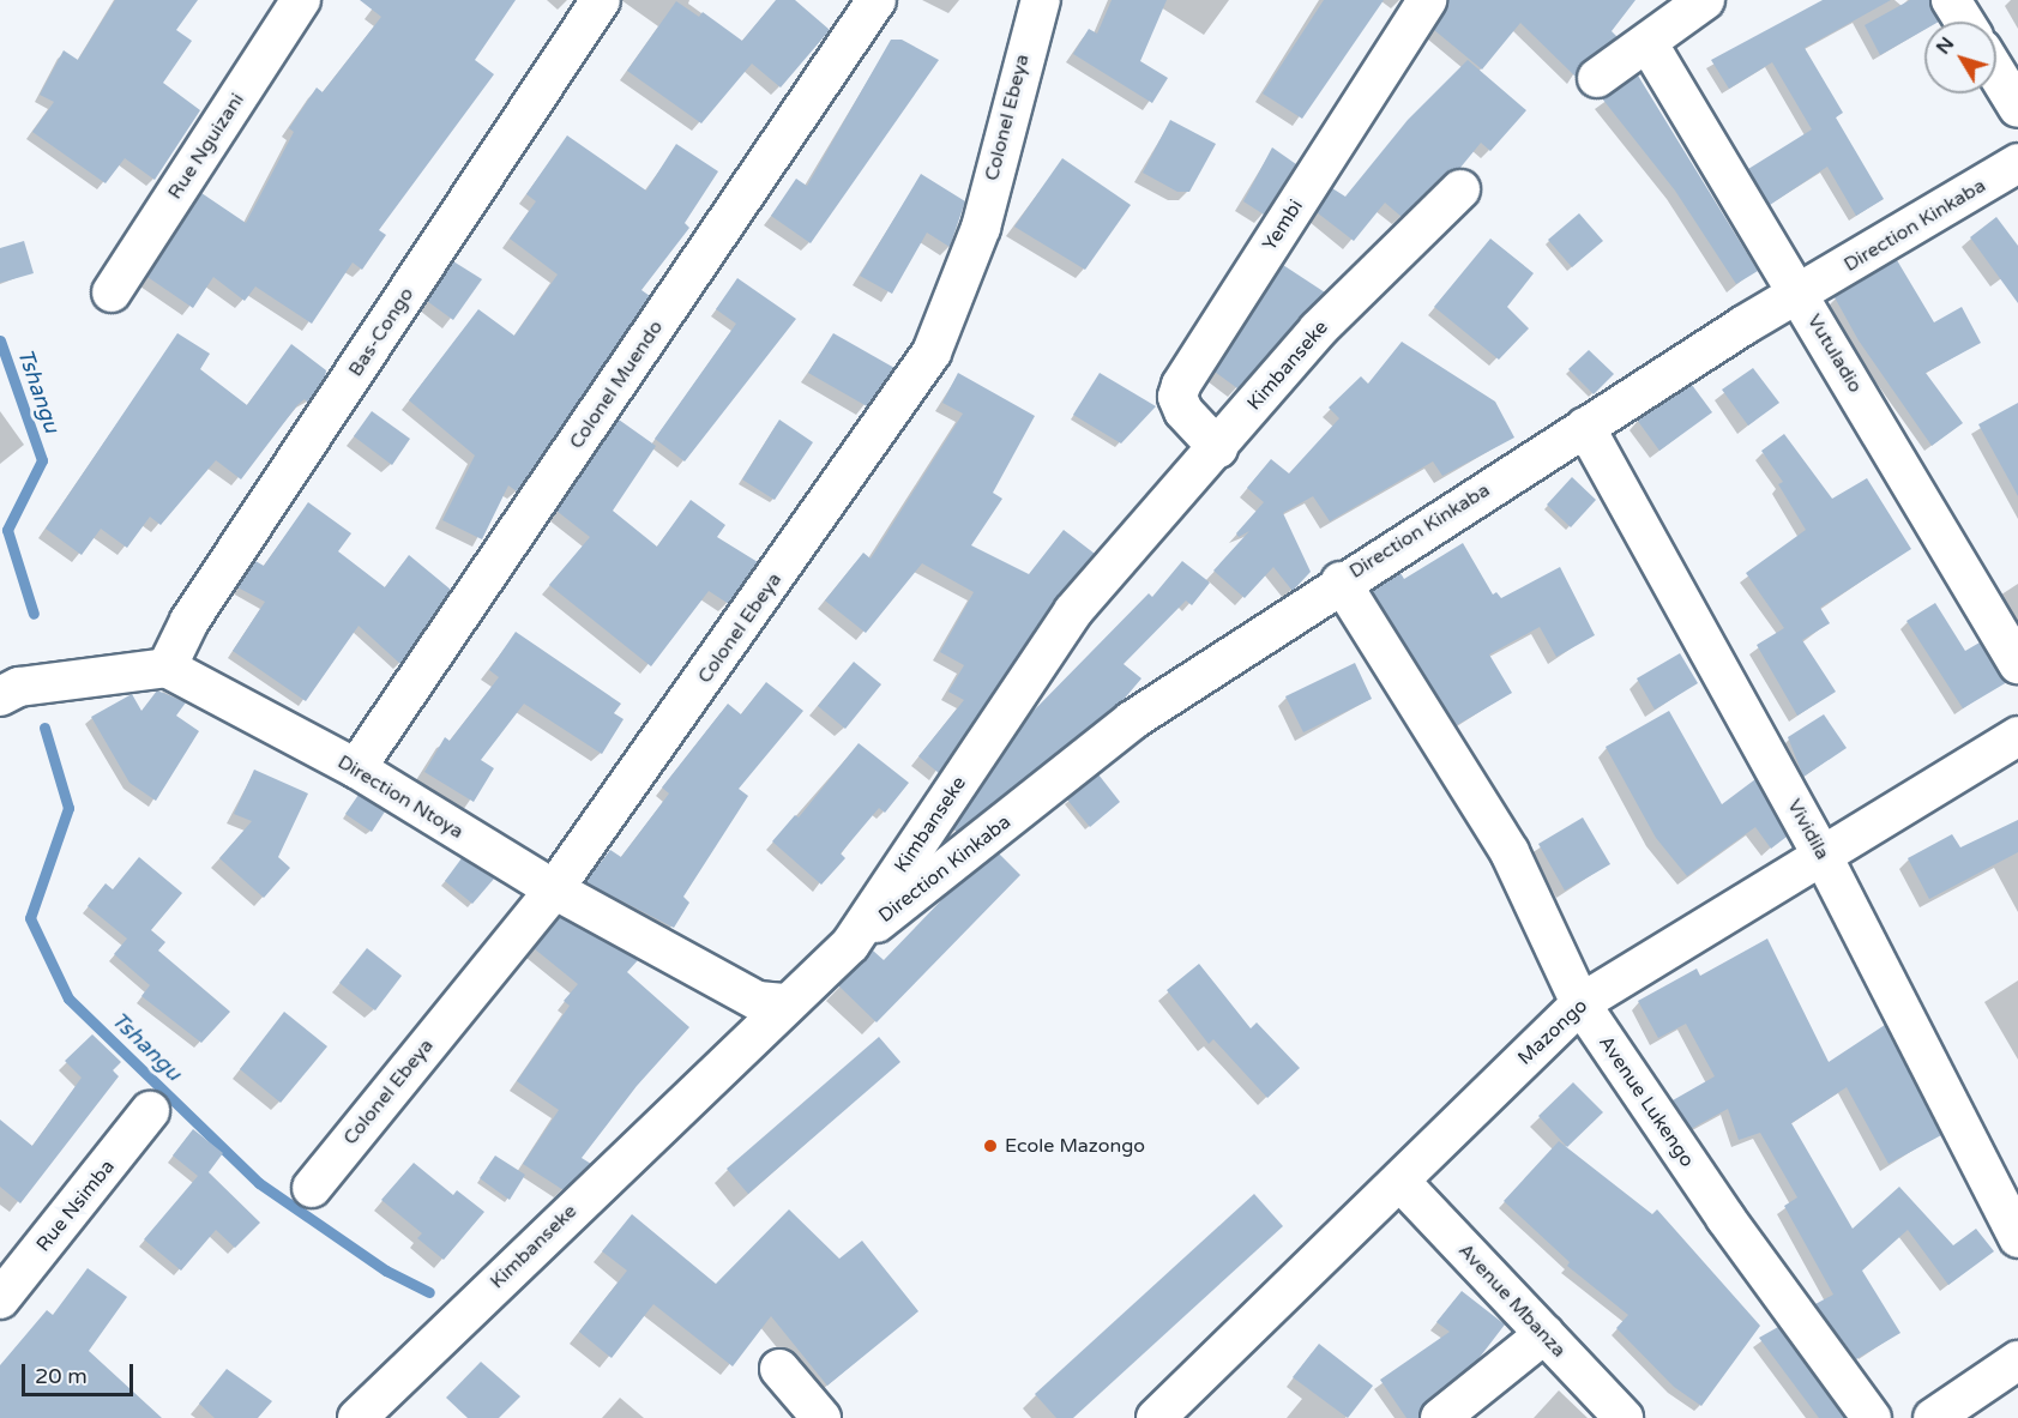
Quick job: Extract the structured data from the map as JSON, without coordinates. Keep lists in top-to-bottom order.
{
  "streets": {
    "street": [
      "Colonel Ebeya",
      "Rue Nguizani",
      "Yembi",
      "Direction Kinkaba",
      "Bas-Congo",
      "Vutuladio",
      "Kimbanseke",
      "Colonel Muendo",
      "Direction Ntoya",
      "Vividila",
      "Mazongo",
      "Avenue Lukengo",
      "Rue Nsimba",
      "Avenue Mbanza"
    ]
  },
  "crossings": [
    ["Colonel Ebeya", "Direction Ntoya"],
    ["Yembi", "Kimbanseke"],
    ["Direction Kinkaba", "Vutuladio"],
    ["Direction Kinkaba", "Kimbanseke"],
    ["Direction Kinkaba", "Vividila"],
    ["Direction Kinkaba", "Avenue Lukengo"],
    ["Bas-Congo", "Direction Ntoya"],
    ["Kimbanseke", "Direction Ntoya"],
    ["Colonel Muendo", "Direction Ntoya"],
    ["Vividila", "Mazongo"],
    ["Mazongo", "Avenue Lukengo"],
    ["Mazongo", "Avenue Mbanza"]
  ],
  "water": ["Tshangu"],
  "places": ["Ecole Mazongo"],
  "scale_bar": "20 m",
  "north": "top left"
}
